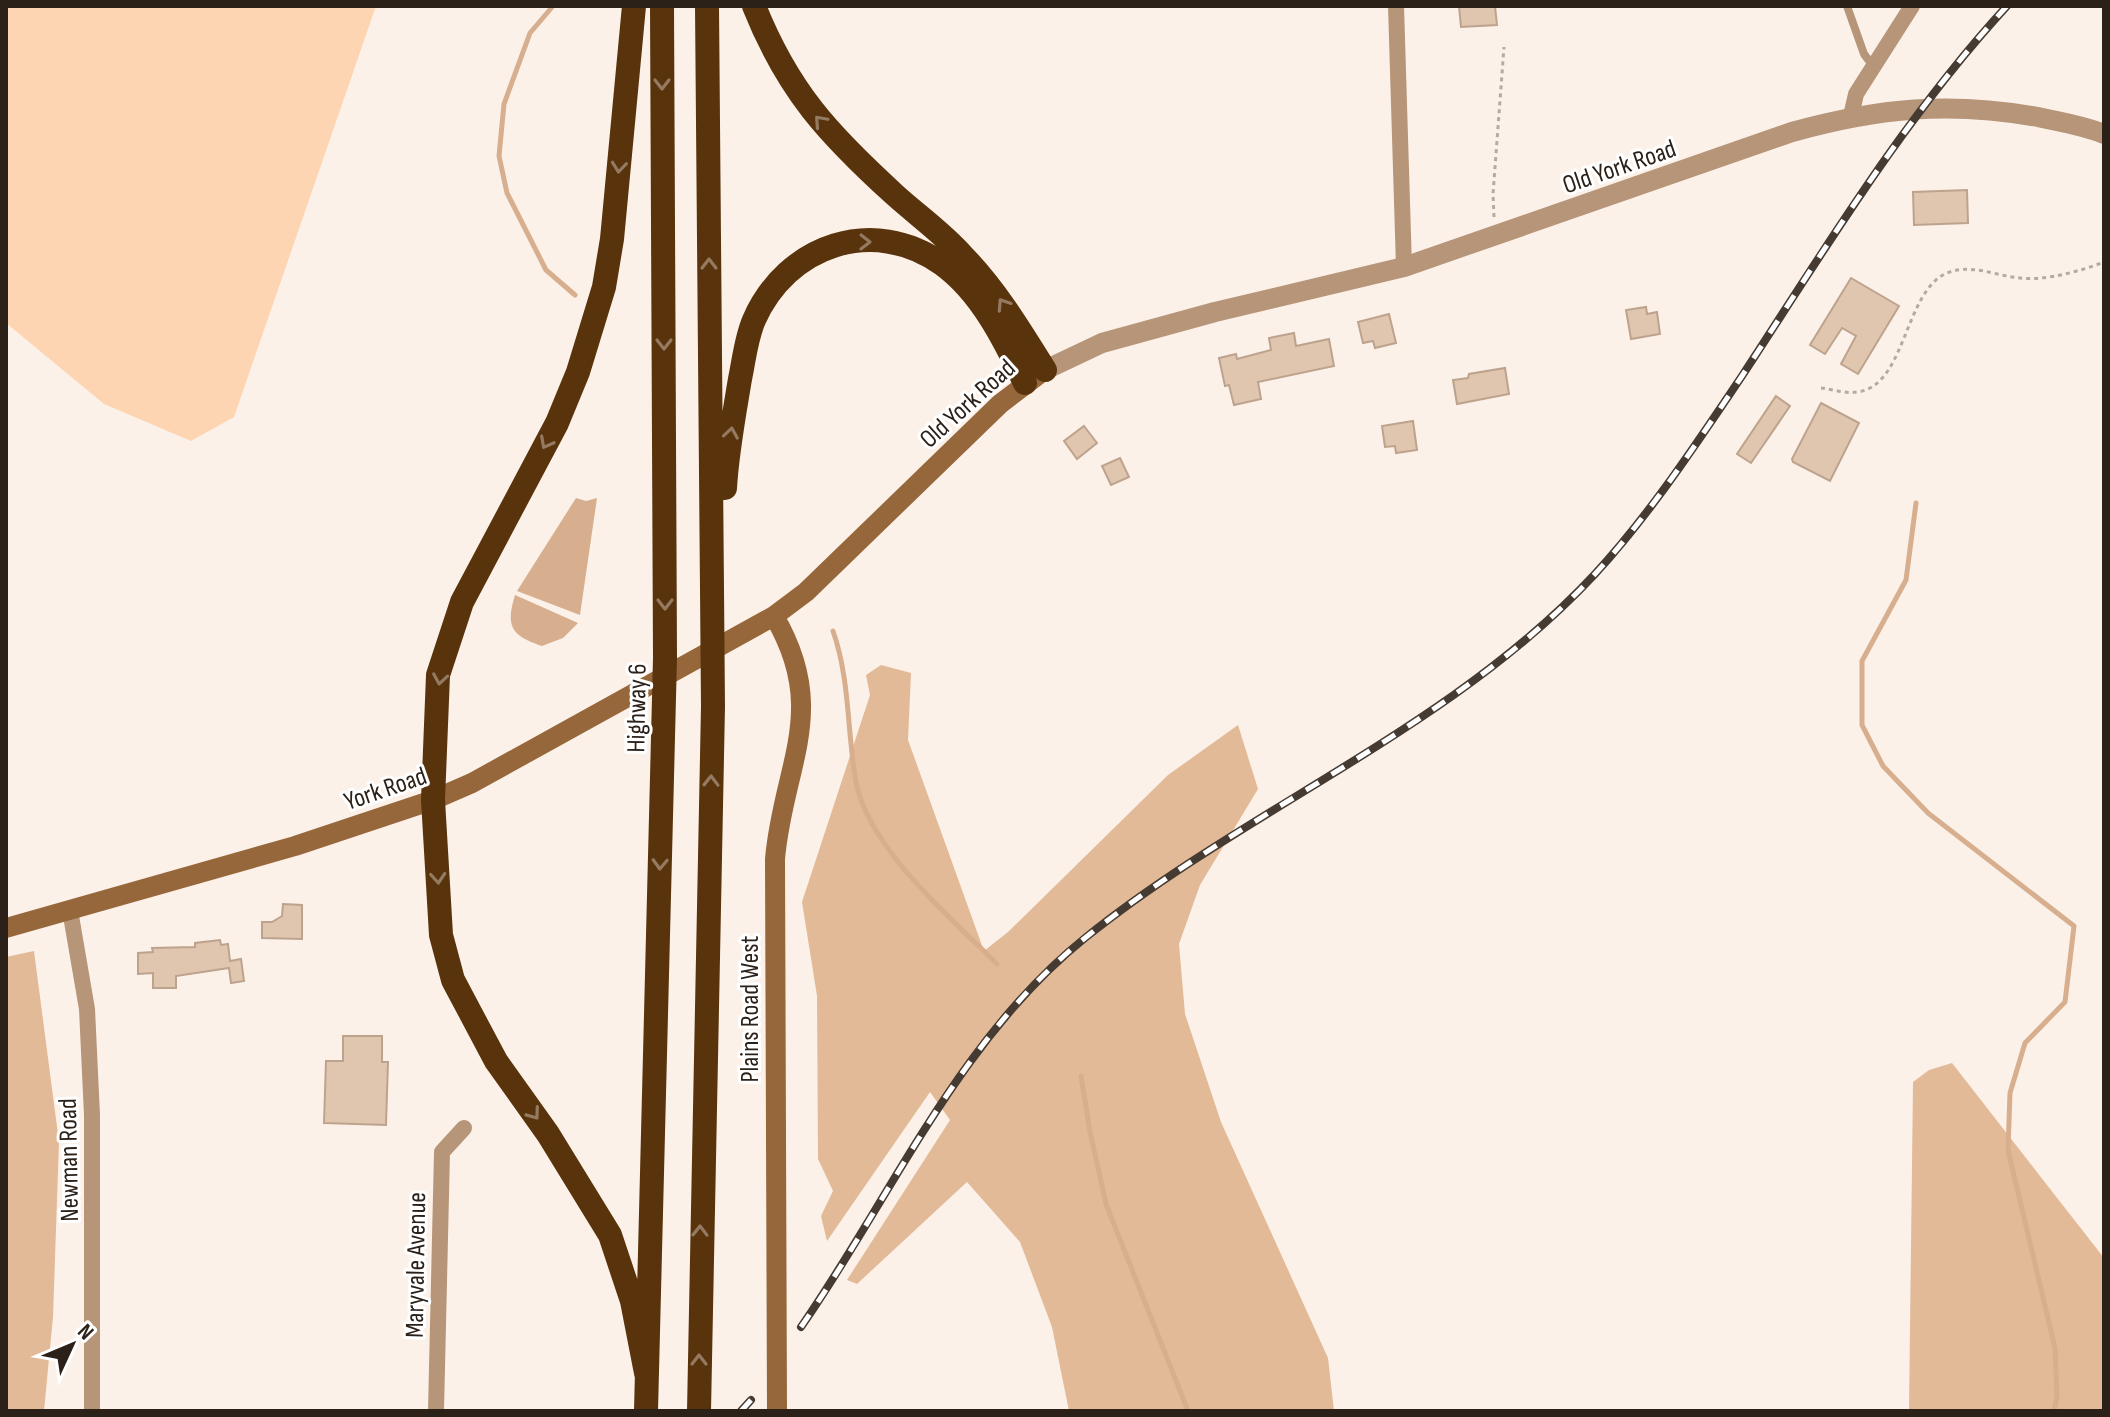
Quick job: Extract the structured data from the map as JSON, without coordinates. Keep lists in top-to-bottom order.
{
  "streets": {
    "highway": ["Highway 6"],
    "main road": ["Old York Road", "York Road", "Plains Road West"],
    "street": ["Newman Road", "Maryvale Avenue"]
  },
  "crossings": [
    ["Old York Road", "York Road"],
    ["Old York Road", "Plains Road West"],
    ["York Road", "Newman Road"]
  ],
  "north": "top right"
}
